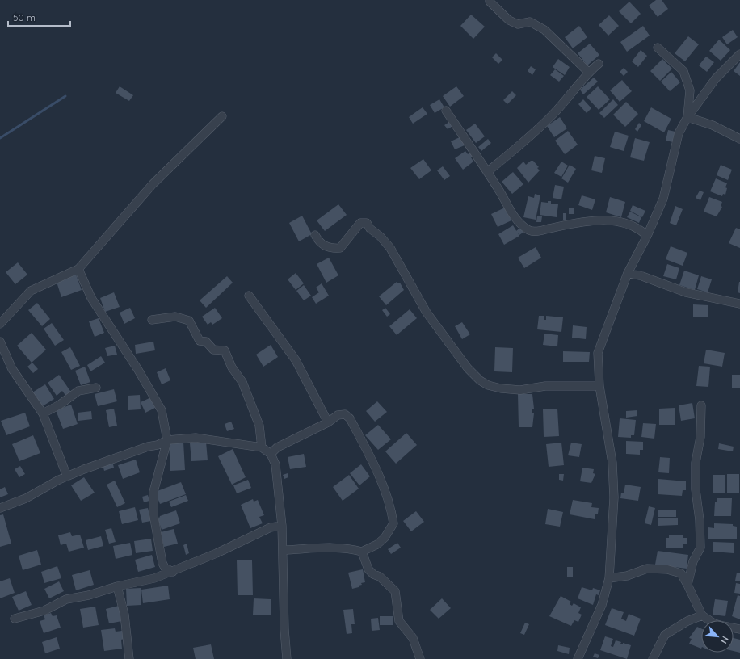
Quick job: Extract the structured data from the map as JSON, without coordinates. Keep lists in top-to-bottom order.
{
  "scale_bar": "50 m",
  "north": "bottom right"
}
